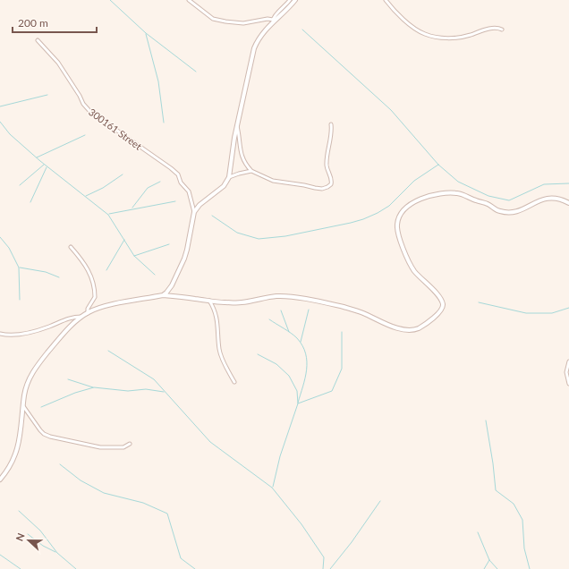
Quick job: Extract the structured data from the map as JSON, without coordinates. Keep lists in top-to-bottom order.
{
  "streets": {
    "street": ["300161 Street"]
  },
  "scale_bar": "200 m",
  "north": "left"
}
